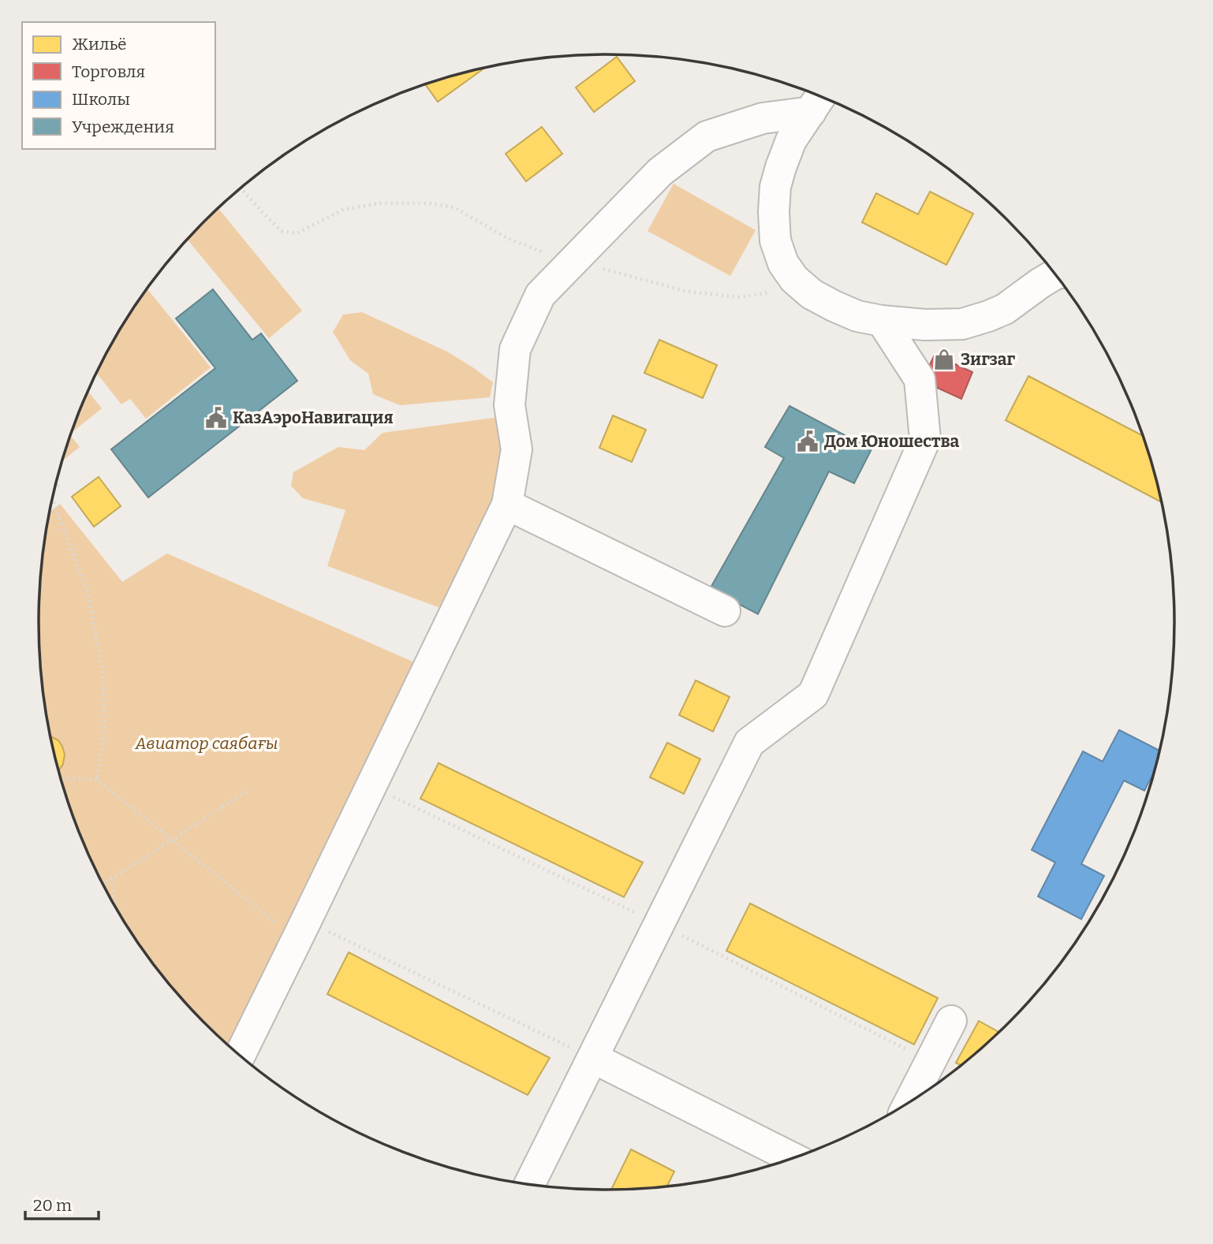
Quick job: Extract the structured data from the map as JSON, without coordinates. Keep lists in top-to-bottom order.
{
  "parks": ["Авиатор саябағы"],
  "places": {
    "shop": ["Зигзаг"],
    "public building": ["КазАэроНавигация", "Дом Юношества"]
  },
  "legend": [
    "Жильё",
    "Торговля",
    "Школы",
    "Учреждения"
  ],
  "scale_bar": "20 m"
}
